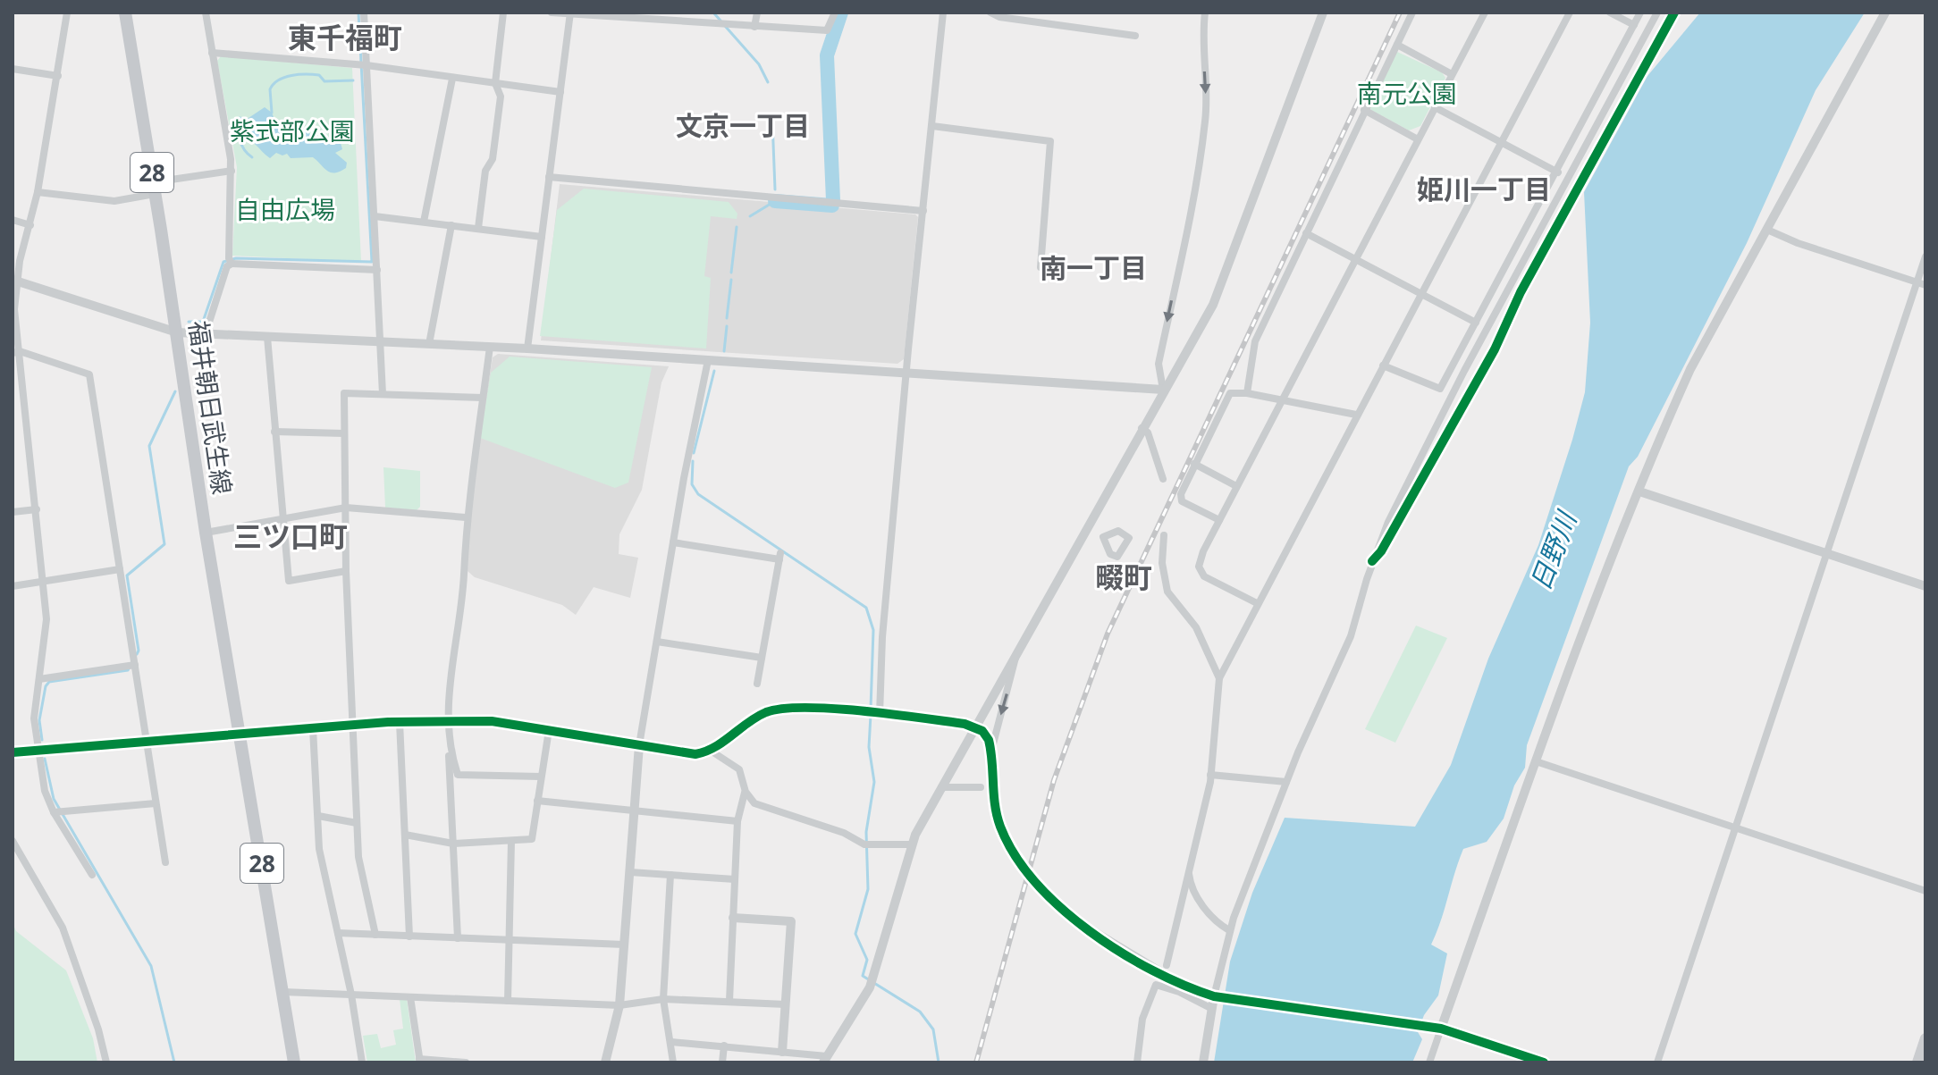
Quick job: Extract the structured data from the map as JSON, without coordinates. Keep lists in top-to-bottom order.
{
  "streets": {
    "main road": ["28", "福井朝日武生線"]
  },
  "districts": [
    "東千福町",
    "文京一丁目",
    "姫川一丁目",
    "南一丁目",
    "三ツ口町",
    "畷町"
  ],
  "water": ["日野川"],
  "parks": ["南元公園", "紫式部公園", "自由広場"]
}
